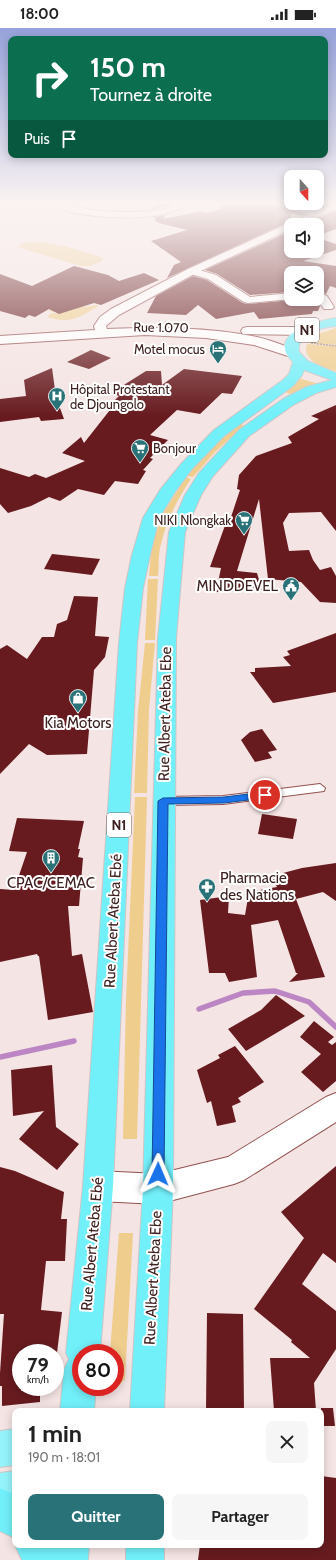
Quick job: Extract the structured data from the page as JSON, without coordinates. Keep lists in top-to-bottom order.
{
  "streets": {
    "highway": ["N1", "Rue Albert Ateba Ebe", "Rue Albert Ateba Ebé"],
    "main road": ["Rue 1.070"]
  },
  "crossings": [
    ["Rue 1.070", "N1"],
    ["Rue 1.070", "Rue Albert Ateba Ebé"],
    ["N1", "Rue Albert Ateba Ebé"]
  ],
  "places": {
    "hotel": ["Motel mocus"],
    "hospital": ["Hôpital Protestant de Djoungolo"],
    "supermarket": ["Bonjour", "NIKI Nlongkak"],
    "public building": ["MINDDEVEL"],
    "shop": ["Kia Motors"],
    "building": ["CPAC/CEMAC"],
    "pharmacy": ["Pharmacie des Nations"]
  },
  "north": "bottom",
  "page": {
    "status": "18:00",
    "turn": ["150 m", "Tournez à droite"],
    "then": "Puis",
    "speed": "79 km/h",
    "limit": "80",
    "heading": ["1 min", "190 m · 18:01"],
    "buttons": ["Quitter", "Partager"]
  }
}
